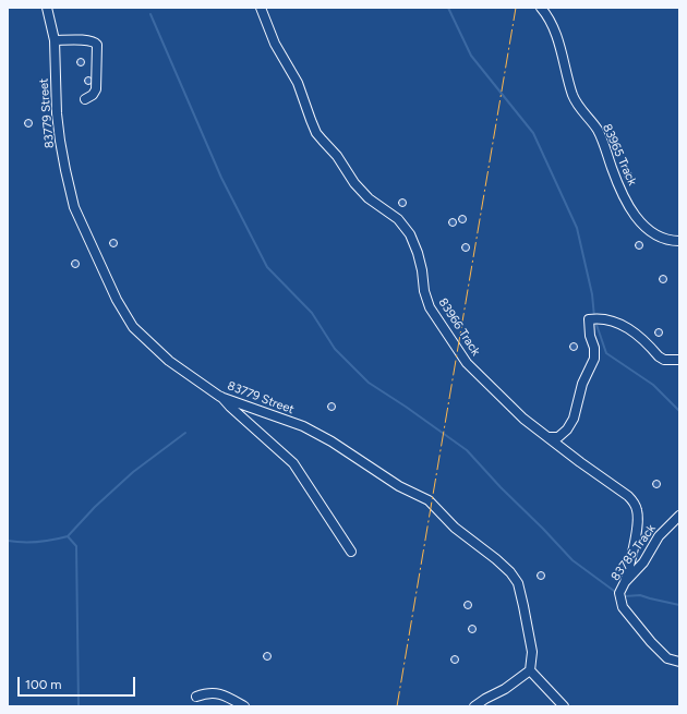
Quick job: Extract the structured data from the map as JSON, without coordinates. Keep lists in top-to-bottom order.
{
  "streets": {
    "street": [
      "83779 Street",
      "83965 Track",
      "83966 Track",
      "83785 Track"
    ]
  },
  "crossings": [
    ["83966 Track", "83785 Track"]
  ],
  "scale_bar": "100 m"
}
